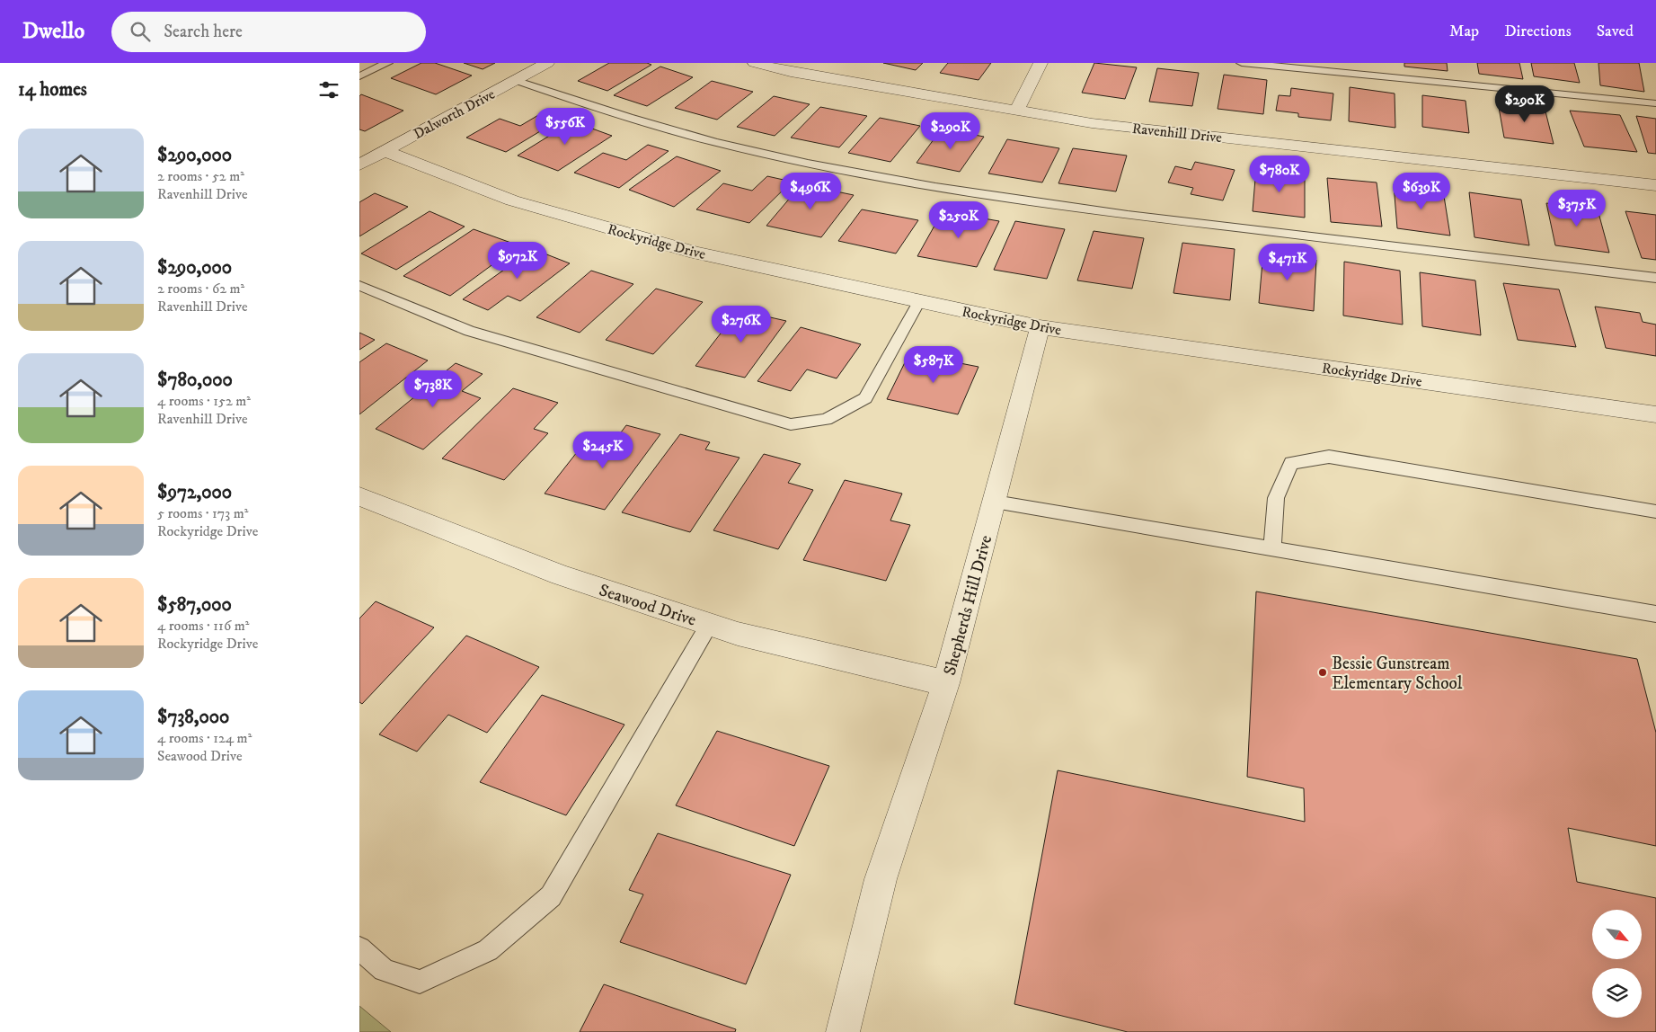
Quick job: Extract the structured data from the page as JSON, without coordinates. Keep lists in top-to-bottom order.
{
  "streets": {
    "street": [
      "Dalworth Drive",
      "Ravenhill Drive",
      "Rockyridge Drive",
      "Seawood Drive",
      "Shepherds Hill Drive"
    ]
  },
  "crossings": [
    ["Dalworth Drive", "Rockyridge Drive"],
    ["Rockyridge Drive", "Shepherds Hill Drive"],
    ["Seawood Drive", "Shepherds Hill Drive"]
  ],
  "places": ["Bessie Gunstream Elementary School"],
  "north": "bottom right",
  "page": {
    "header": "Dwello",
    "search": "Search here",
    "nav": ["Map", "Directions", "Saved"],
    "heading": "14 homes",
    "price": [
      "$290K",
      "$556K",
      "$290K",
      "$780K",
      "$496K",
      "$639K",
      "$375K",
      "$250K",
      "$972K",
      "$471K",
      "$276K",
      "$587K",
      "$738K",
      "$245K"
    ],
    "list": [
      {
        "name": "$290,000",
        "note": "2 rooms · 52 m² · Ravenhill Drive"
      },
      {
        "name": "$290,000",
        "note": "2 rooms · 62 m² · Ravenhill Drive"
      },
      {
        "name": "$780,000",
        "note": "4 rooms · 152 m² · Ravenhill Drive"
      },
      {
        "name": "$972,000",
        "note": "5 rooms · 173 m² · Rockyridge Drive"
      },
      {
        "name": "$587,000",
        "note": "4 rooms · 116 m² · Rockyridge Drive"
      },
      {
        "name": "$738,000",
        "note": "4 rooms · 124 m² · Seawood Drive"
      }
    ]
  }
}
